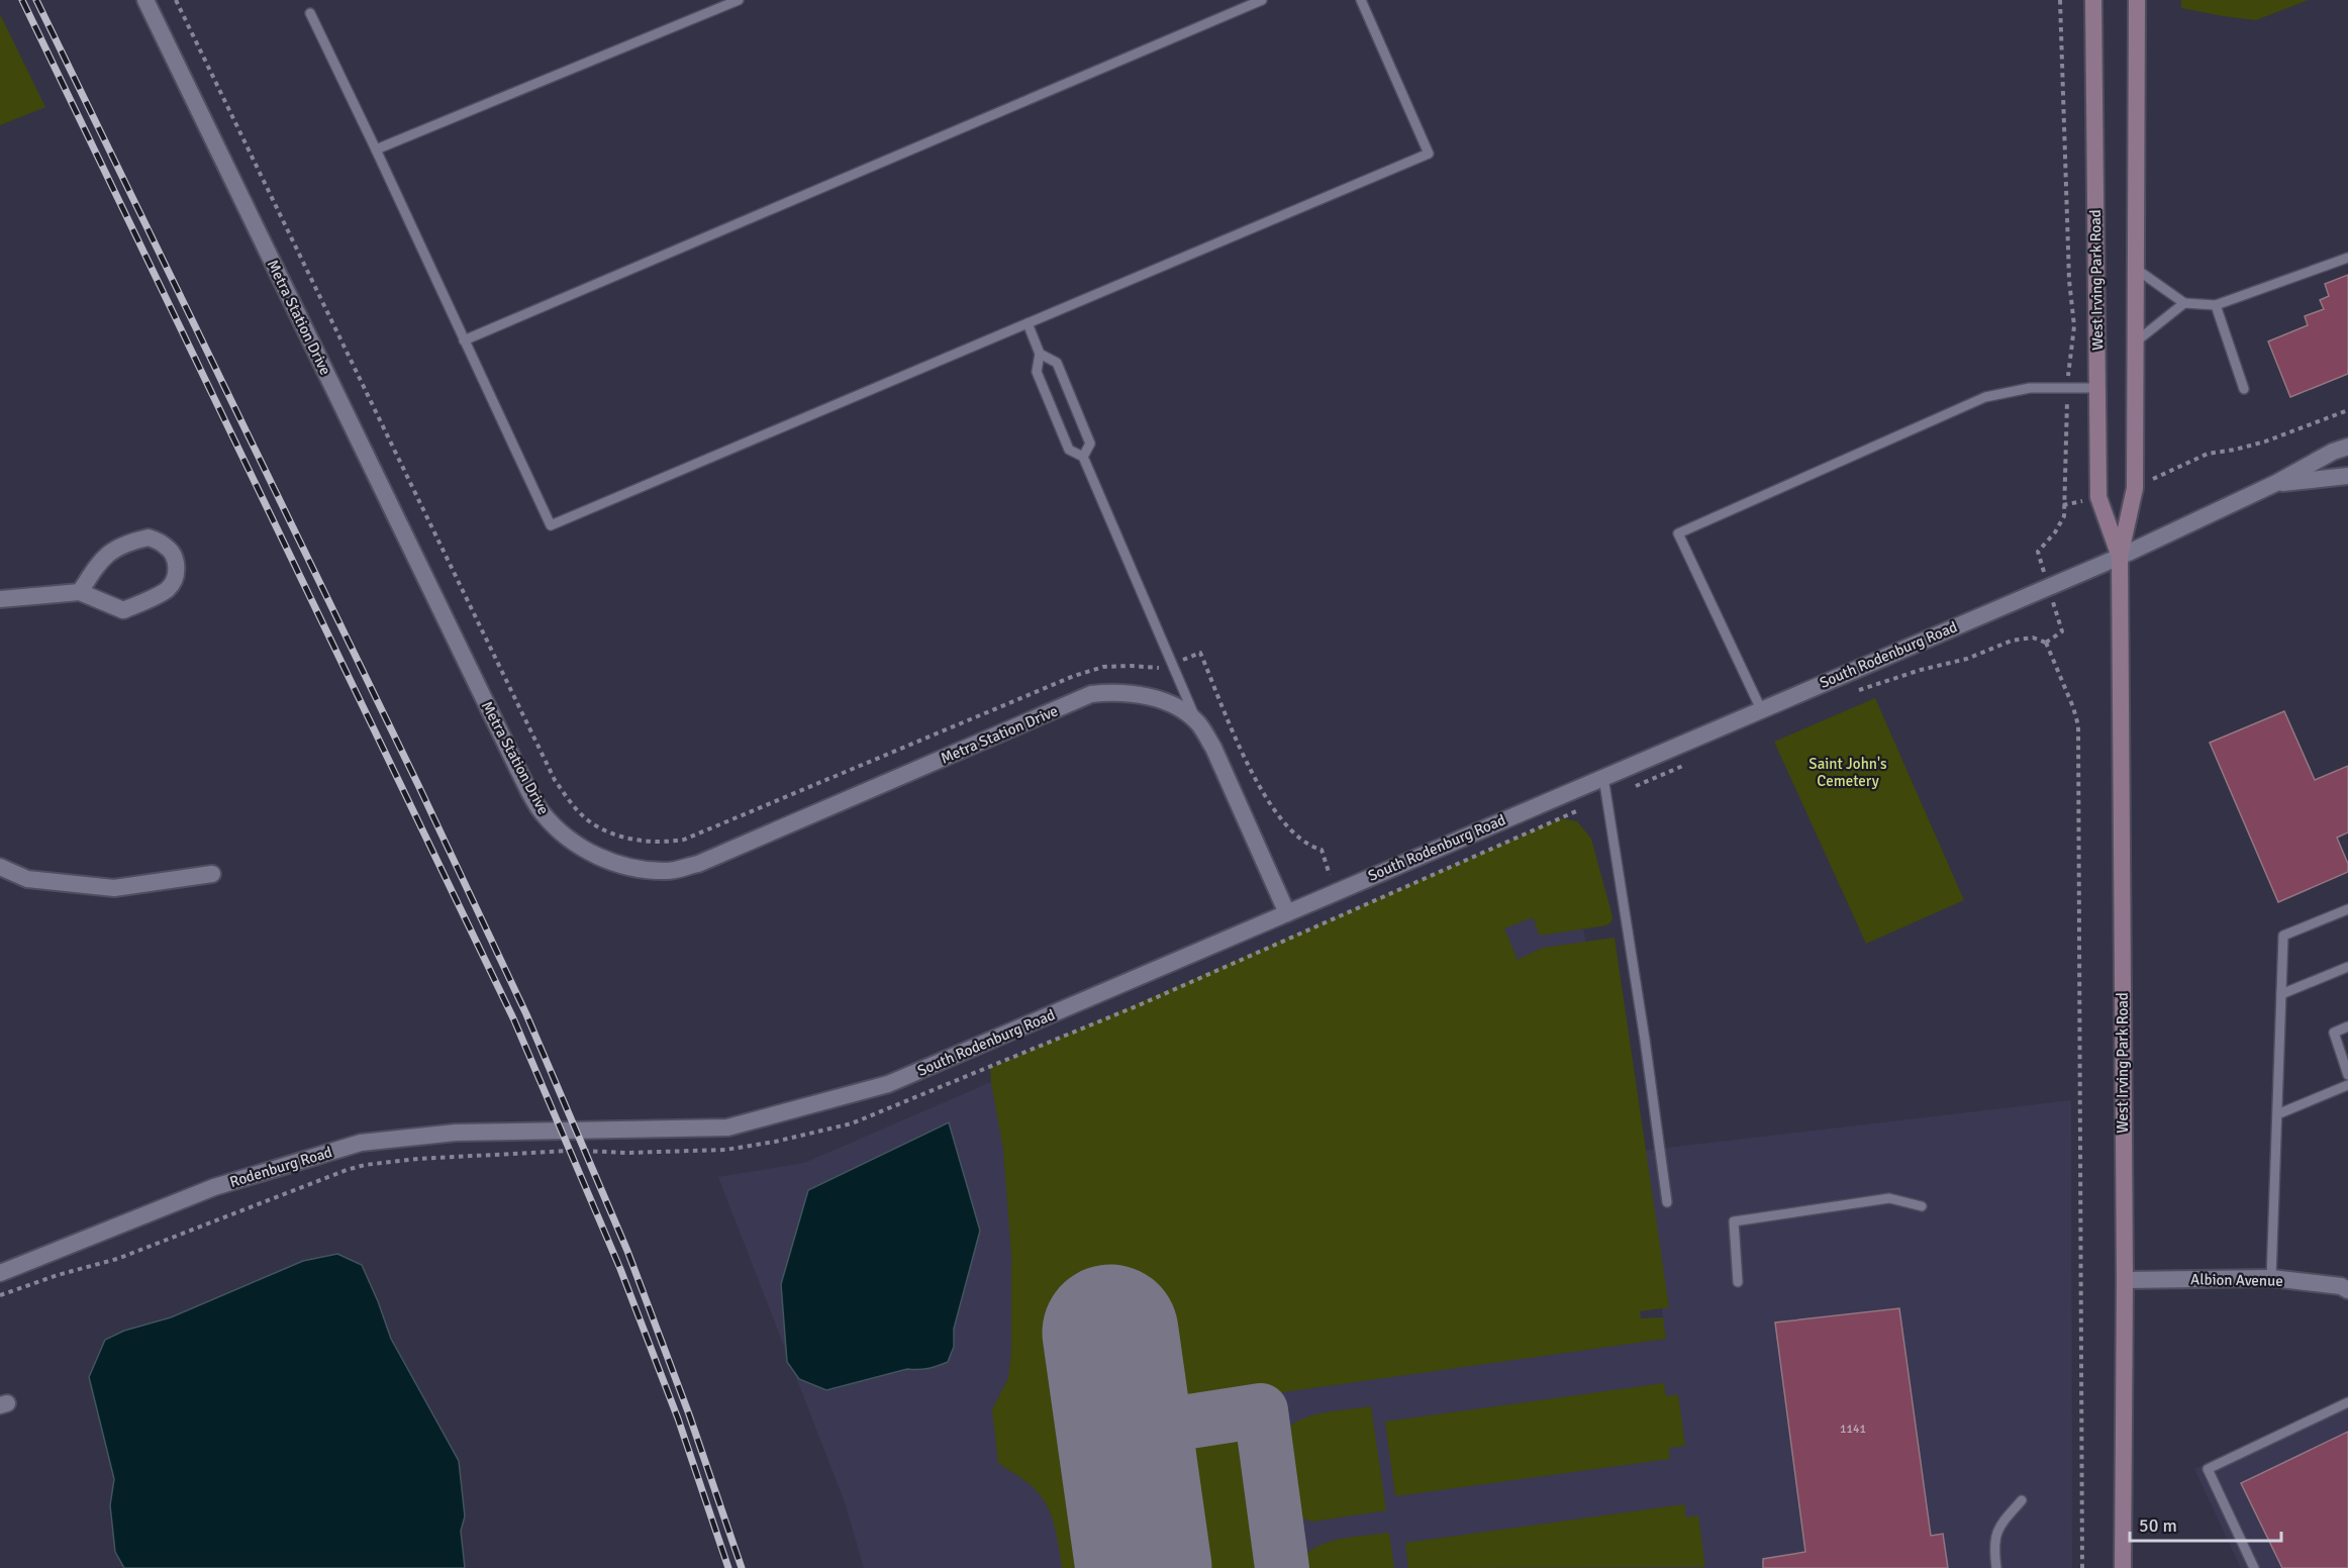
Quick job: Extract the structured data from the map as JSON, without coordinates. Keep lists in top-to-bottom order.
{
  "streets": {
    "main road": ["West Irving Park Road"],
    "street": [
      "Metra Station Drive",
      "South Rodenburg Road",
      "Rodenburg Road",
      "Albion Avenue"
    ]
  },
  "crossings": [
    ["West Irving Park Road", "South Rodenburg Road"],
    ["West Irving Park Road", "Albion Avenue"],
    ["Metra Station Drive", "South Rodenburg Road"],
    ["South Rodenburg Road", "Rodenburg Road"]
  ],
  "parks": ["Saint John's Cemetery"],
  "house_numbers": ["1141"],
  "scale_bar": "50 m"
}
